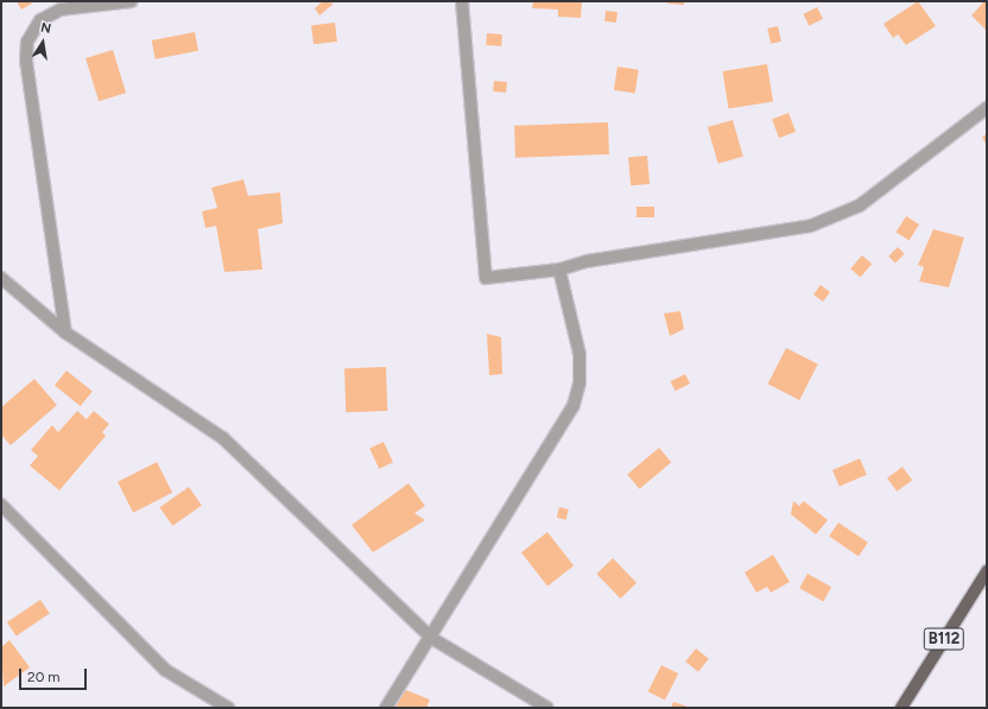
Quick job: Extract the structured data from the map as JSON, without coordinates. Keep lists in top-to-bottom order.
{
  "streets": {
    "main road": ["B112"]
  },
  "scale_bar": "20 m",
  "north": "top"
}
